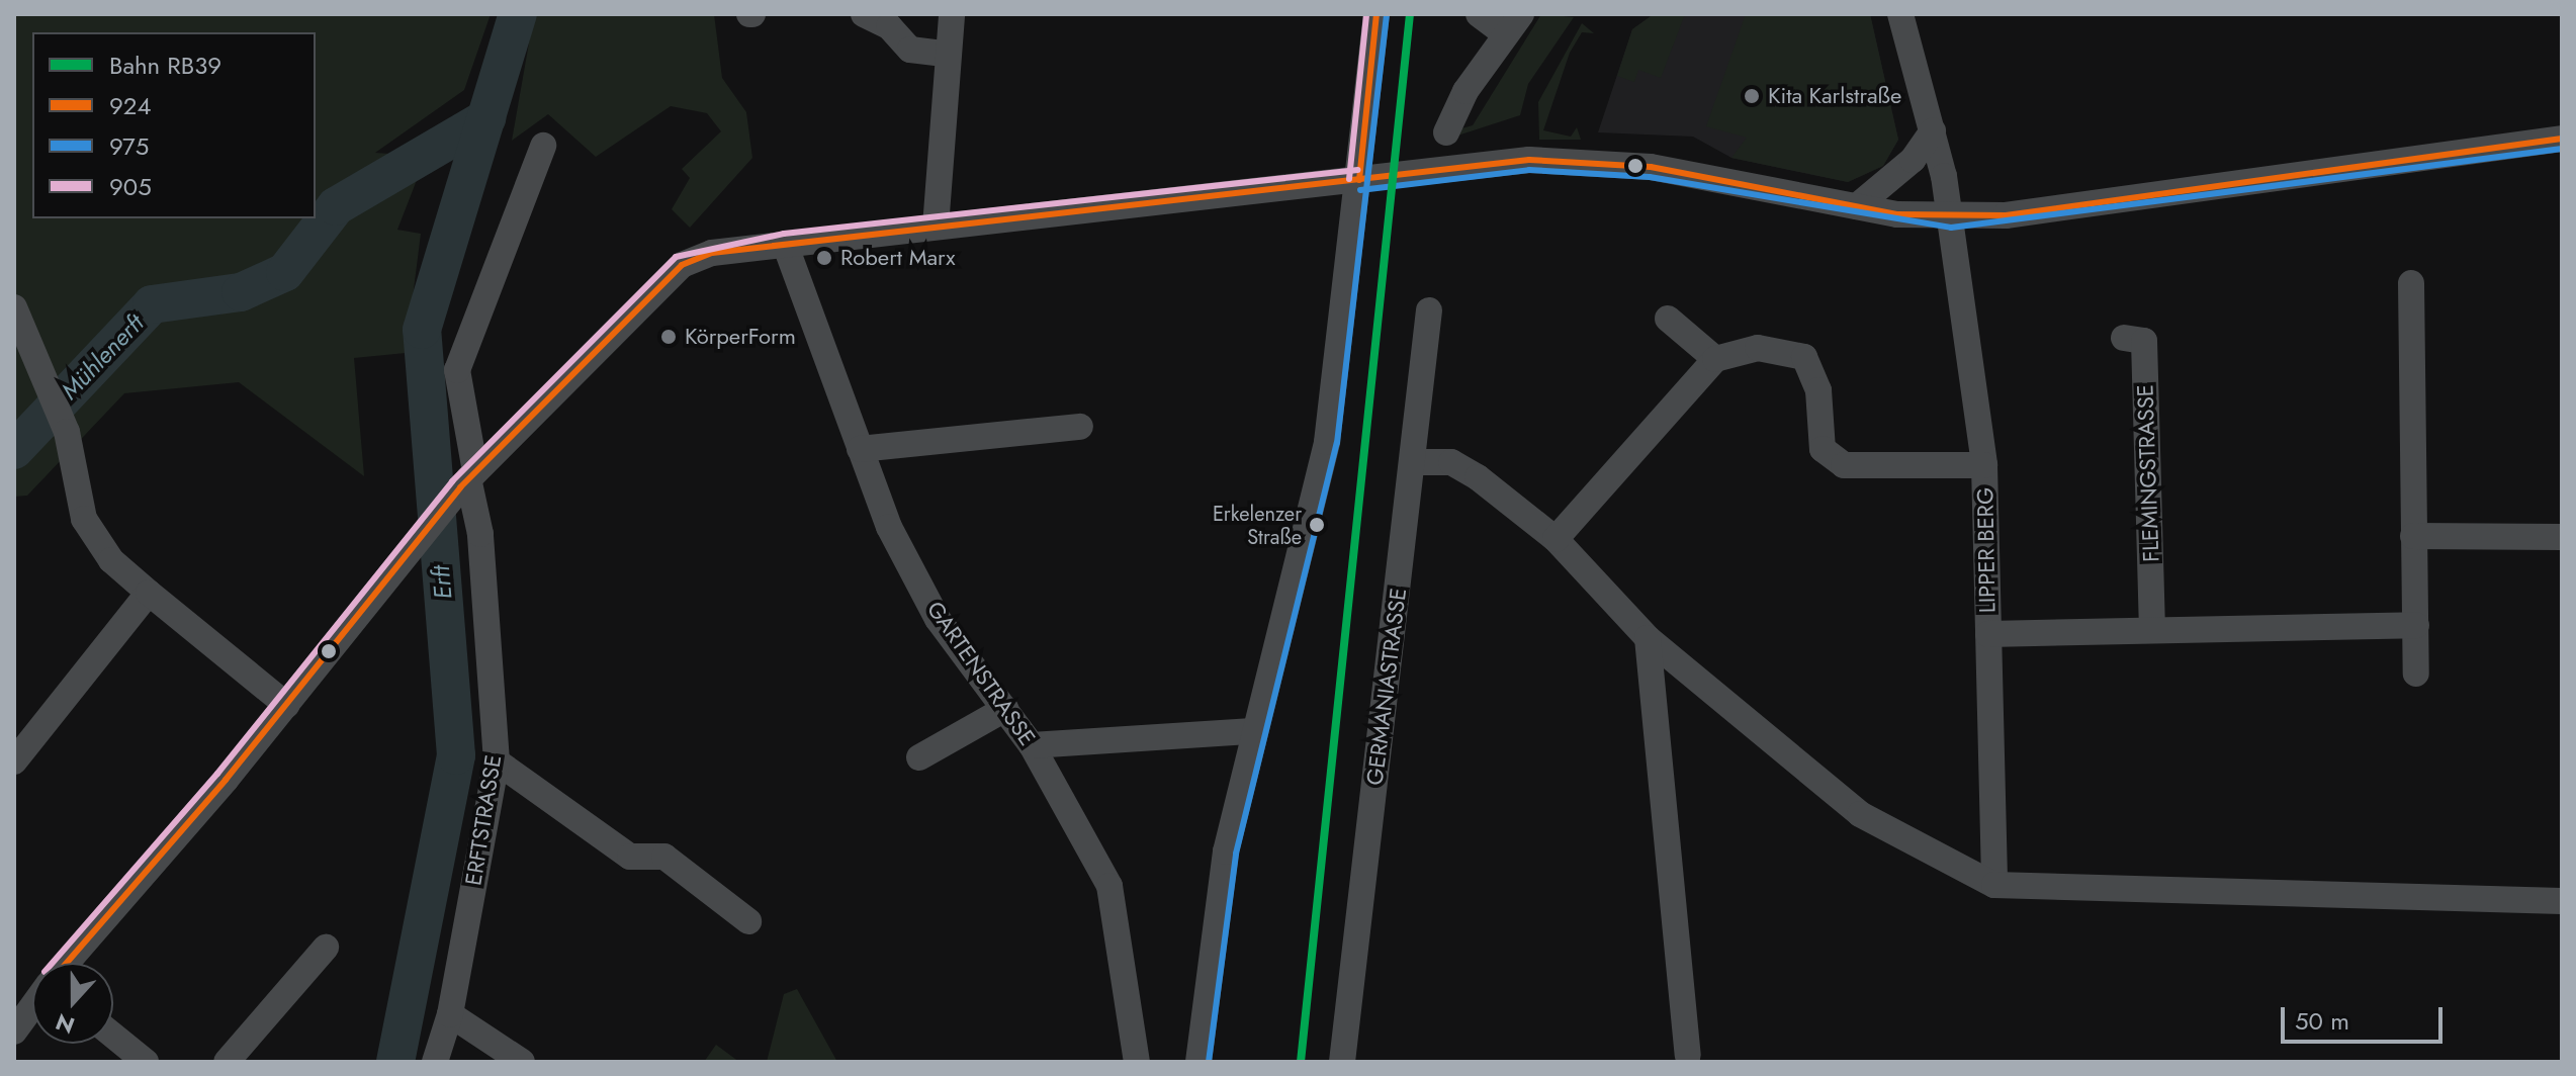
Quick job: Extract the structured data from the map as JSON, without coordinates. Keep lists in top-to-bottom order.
{
  "streets": {
    "street": [
      "FLEMINGSTRASSE",
      "LIPPER BERG",
      "GARTENSTRASSE",
      "GERMANIASTRASSE",
      "ERFTSTRASSE"
    ]
  },
  "water": ["Mühlenerft", "Erft"],
  "places": [
    "Kita Karlstraße",
    "Robert Marx",
    "KörperForm",
    "Erkelenzer Straße"
  ],
  "lines": [
    "rail line RB39",
    "transit line 924",
    "transit line 905",
    "transit line 975"
  ],
  "legend": [
    "Bahn RB39",
    "924",
    "975",
    "905"
  ],
  "scale_bar": "50 m",
  "north": "bottom"
}
